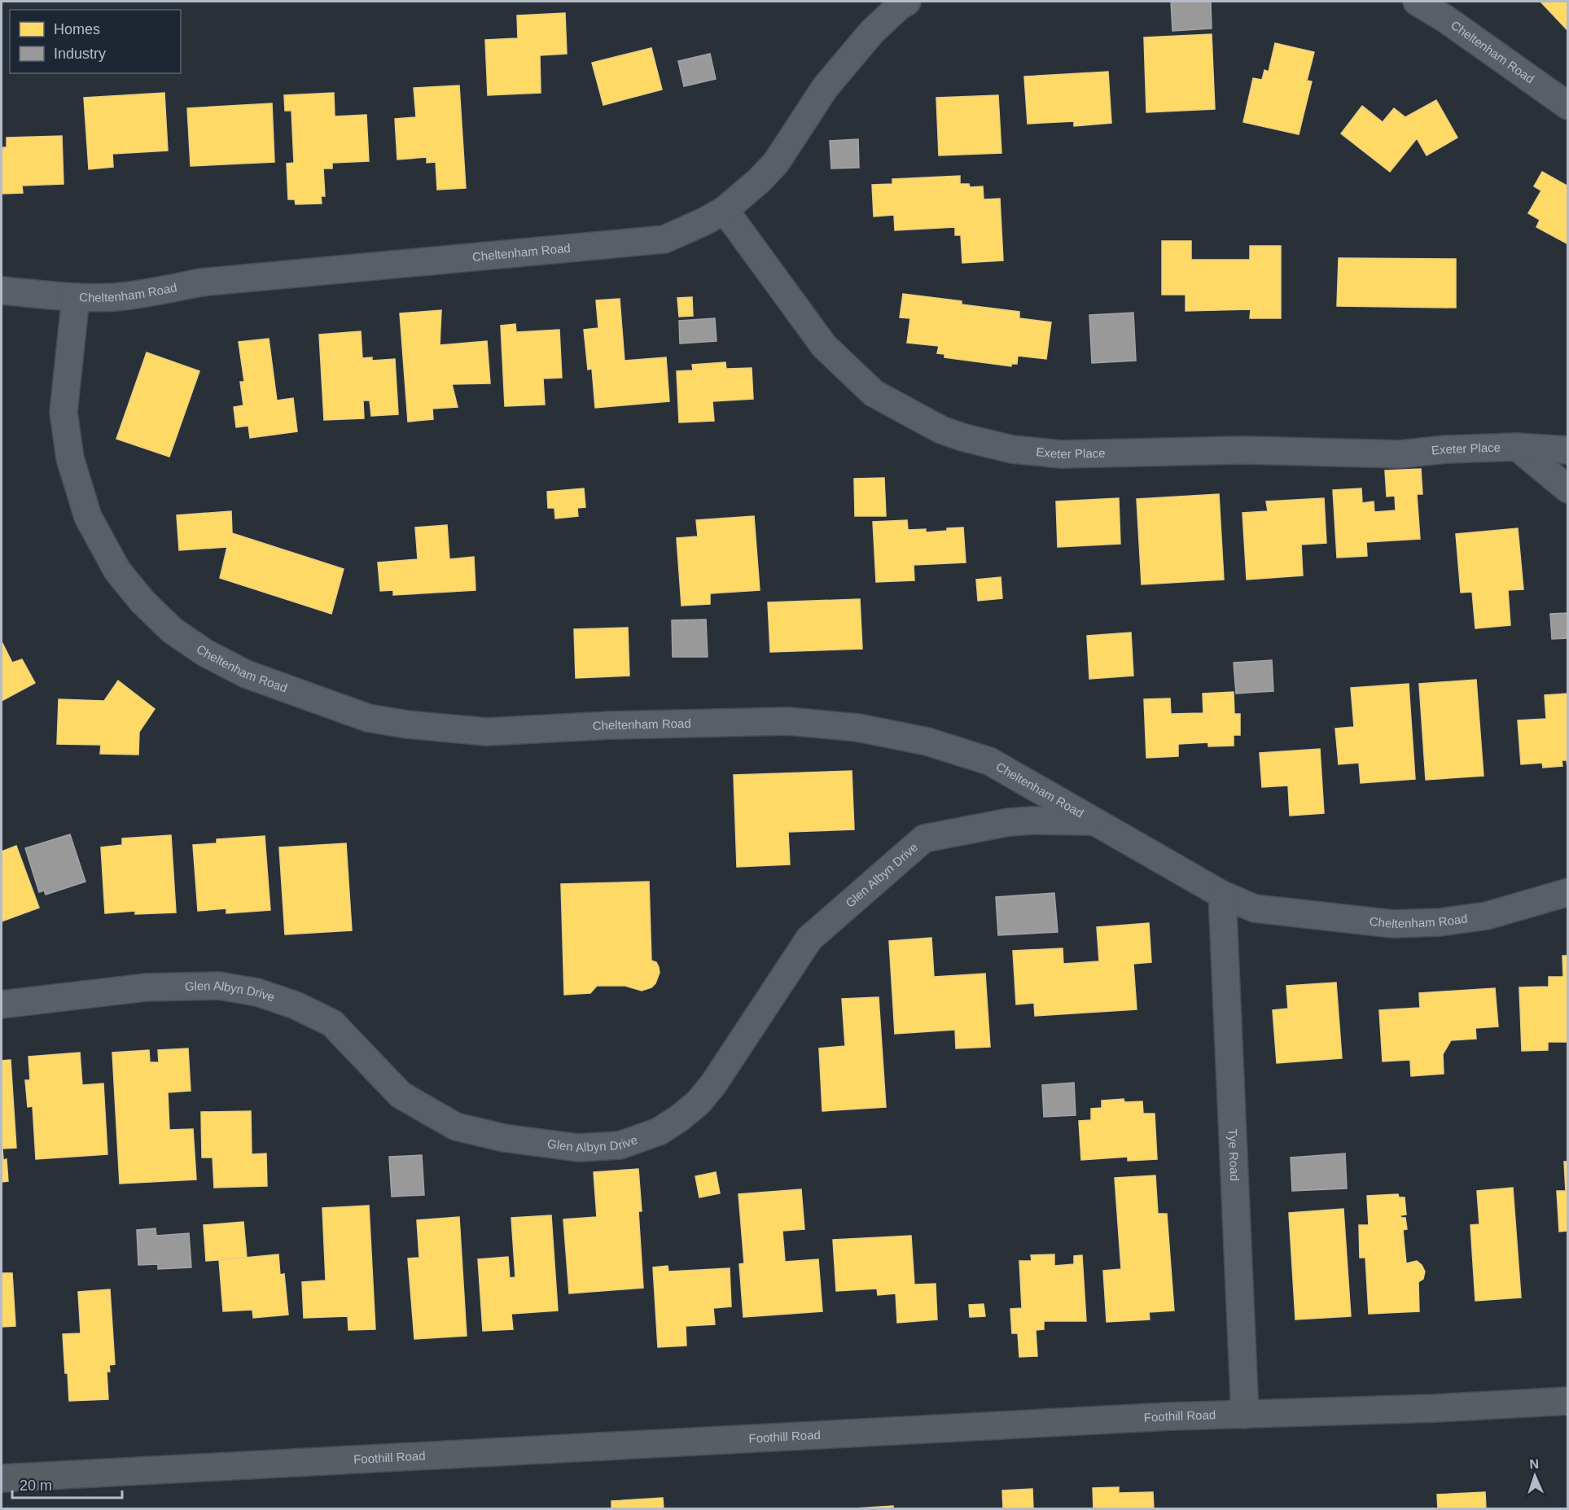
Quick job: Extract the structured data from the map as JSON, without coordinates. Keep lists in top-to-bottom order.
{
  "streets": {
    "main road": ["Foothill Road"],
    "street": [
      "Cheltenham Road",
      "Exeter Place",
      "Glen Albyn Drive",
      "Tye Road"
    ]
  },
  "crossings": [
    ["Cheltenham Road", "Exeter Place"],
    ["Cheltenham Road", "Glen Albyn Drive"],
    ["Cheltenham Road", "Tye Road"],
    ["Tye Road", "Foothill Road"]
  ],
  "legend": ["Homes", "Industry"],
  "scale_bar": "20 m",
  "north": "top"
}
